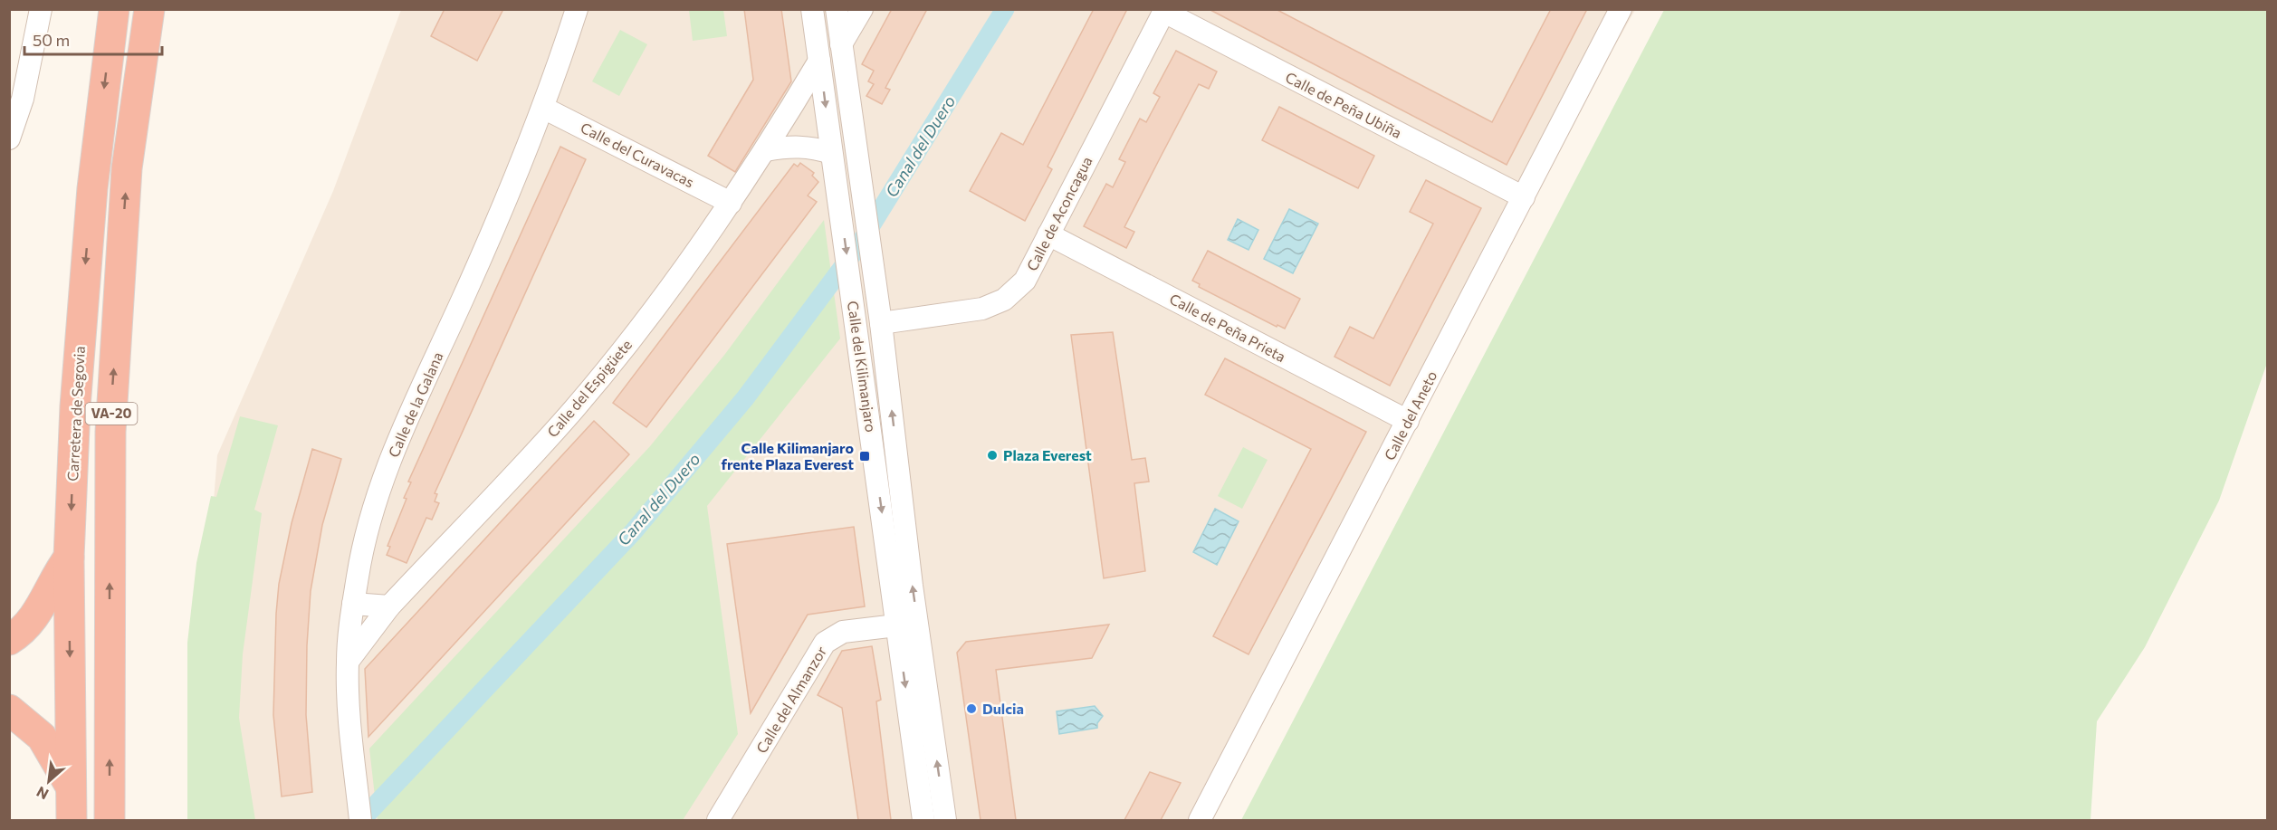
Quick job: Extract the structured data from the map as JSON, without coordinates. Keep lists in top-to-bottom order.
{
  "streets": {
    "highway": ["Carretera de Segovia", "VA-20"],
    "street": [
      "Calle de Peña Ubiña",
      "Calle del Curavacas",
      "Calle de Aconcagua",
      "Calle de Peña Prieta",
      "Calle del Kilimanjaro",
      "Calle del Espigüete",
      "Calle de la Galana",
      "Calle del Aneto",
      "Calle del Almanzor"
    ]
  },
  "crossings": [
    ["Calle de Peña Ubiña", "Calle de Aconcagua"],
    ["Calle de Peña Ubiña", "Calle del Aneto"],
    ["Calle del Curavacas", "Calle del Espigüete"],
    ["Calle del Curavacas", "Calle de la Galana"],
    ["Calle de Aconcagua", "Calle de Peña Prieta"],
    ["Calle de Aconcagua", "Calle del Kilimanjaro"],
    ["Calle de Peña Prieta", "Calle del Aneto"],
    ["Calle del Kilimanjaro", "Calle del Espigüete"],
    ["Calle del Kilimanjaro", "Calle del Almanzor"],
    ["Calle del Espigüete", "Calle de la Galana"]
  ],
  "water": ["Canal del Duero"],
  "places": {
    "other": ["Plaza Everest", "Dulcia"],
    "transit": ["Calle Kilimanjaro frente Plaza Everest"]
  },
  "scale_bar": "50 m",
  "north": "bottom left"
}
